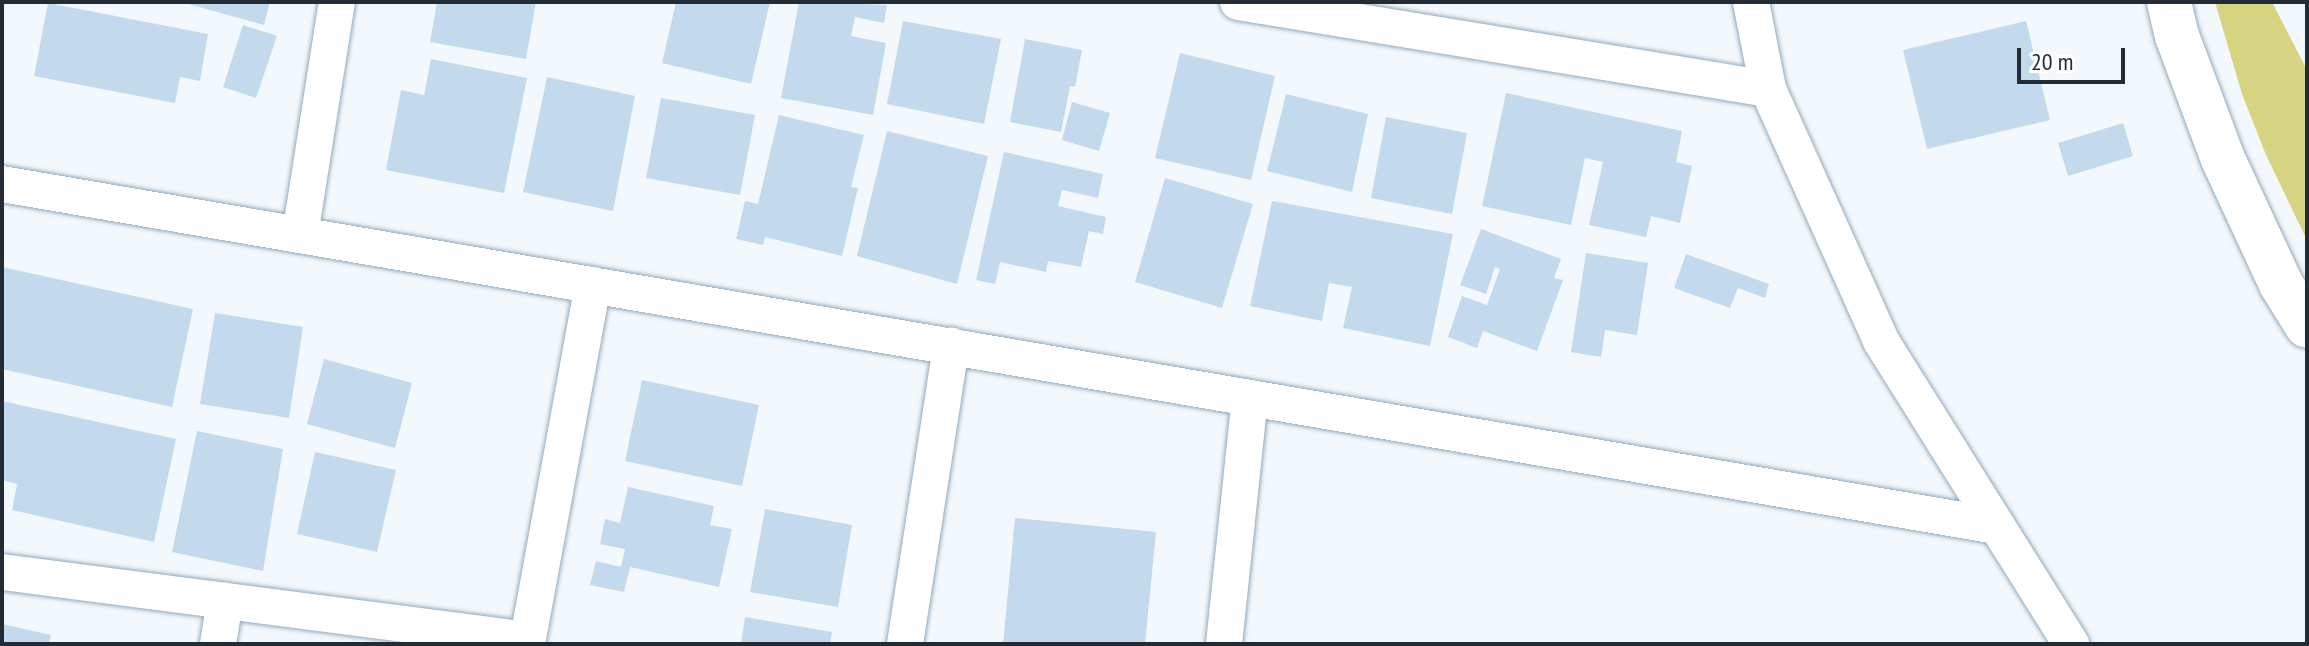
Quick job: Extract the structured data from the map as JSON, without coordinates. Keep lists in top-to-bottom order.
{
  "scale_bar": "20 m"
}
